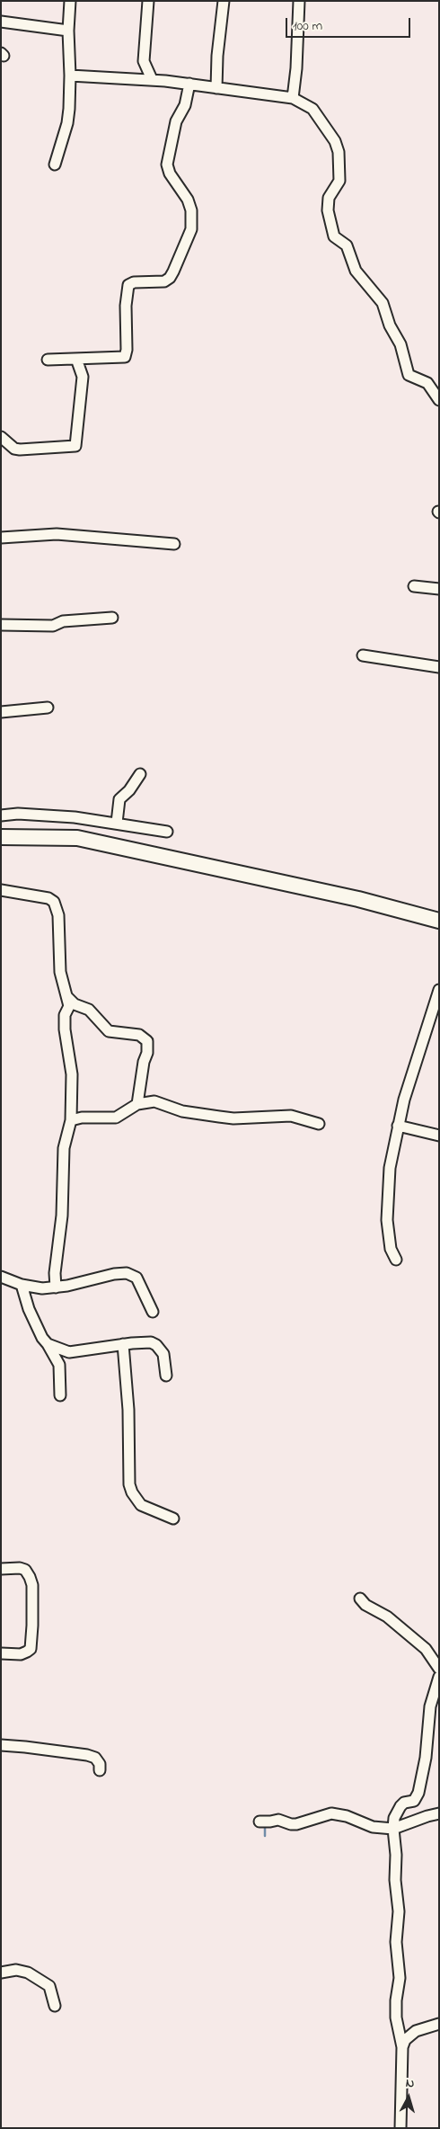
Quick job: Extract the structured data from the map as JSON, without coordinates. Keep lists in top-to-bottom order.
{
  "scale_bar": "100 m",
  "north": "top"
}
